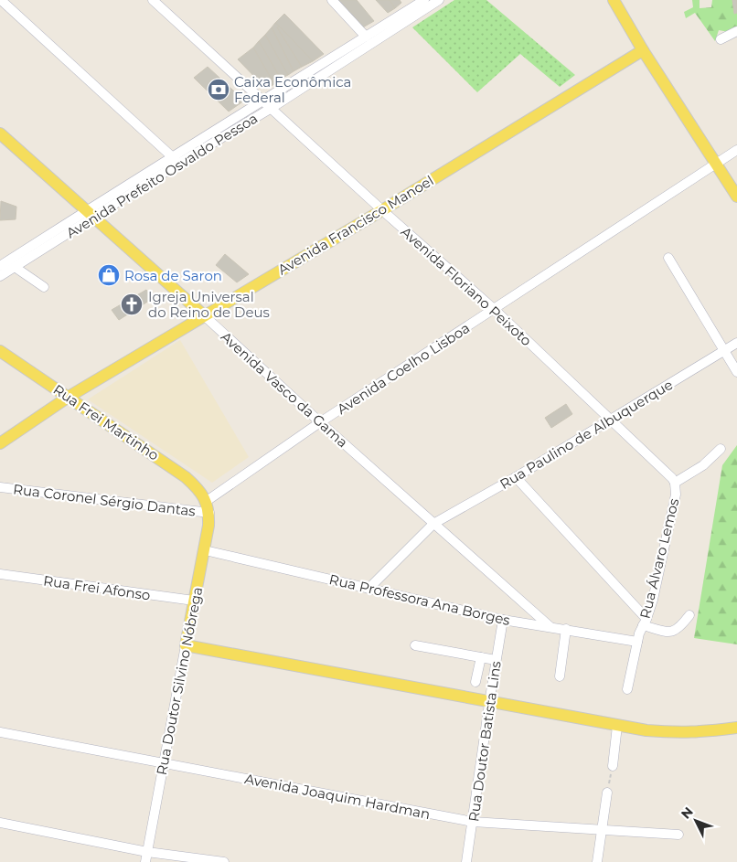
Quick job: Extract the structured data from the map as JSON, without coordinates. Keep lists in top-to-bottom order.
{
  "streets": {
    "main road": [
      "Avenida Francisco Manoel",
      "Avenida Vasco da Gama",
      "Rua Frei Martinho",
      "Rua Doutor Silvino Nóbrega"
    ],
    "street": [
      "Avenida Prefeito Osvaldo Pessoa",
      "Avenida Floriano Peixoto",
      "Avenida Coelho Lisboa",
      "Rua Paulino de Albuquerque",
      "Rua Coronel Sérgio Dantas",
      "Rua Álvaro Lemos",
      "Rua Frei Afonso",
      "Rua Professora Ana Borges",
      "Rua Doutor Batista Lins",
      "Avenida Joaquim Hardman"
    ]
  },
  "crossings": [
    ["Avenida Prefeito Osvaldo Pessoa", "Avenida Floriano Peixoto"],
    ["Avenida Prefeito Osvaldo Pessoa", "Avenida Vasco da Gama"],
    ["Avenida Francisco Manoel", "Avenida Floriano Peixoto"],
    ["Avenida Francisco Manoel", "Avenida Vasco da Gama"],
    ["Avenida Francisco Manoel", "Rua Frei Martinho"],
    ["Avenida Floriano Peixoto", "Avenida Coelho Lisboa"],
    ["Avenida Floriano Peixoto", "Rua Paulino de Albuquerque"],
    ["Avenida Floriano Peixoto", "Rua Álvaro Lemos"],
    ["Avenida Coelho Lisboa", "Avenida Vasco da Gama"],
    ["Avenida Coelho Lisboa", "Rua Frei Martinho"],
    ["Avenida Coelho Lisboa", "Rua Doutor Silvino Nóbrega"],
    ["Avenida Vasco da Gama", "Rua Paulino de Albuquerque"],
    ["Avenida Vasco da Gama", "Rua Professora Ana Borges"],
    ["Rua Frei Martinho", "Rua Doutor Silvino Nóbrega"],
    ["Rua Paulino de Albuquerque", "Rua Professora Ana Borges"],
    ["Rua Coronel Sérgio Dantas", "Rua Doutor Silvino Nóbrega"],
    ["Rua Álvaro Lemos", "Rua Professora Ana Borges"],
    ["Rua Frei Afonso", "Rua Doutor Silvino Nóbrega"],
    ["Rua Professora Ana Borges", "Rua Doutor Silvino Nóbrega"],
    ["Rua Professora Ana Borges", "Rua Doutor Batista Lins"],
    ["Rua Doutor Silvino Nóbrega", "Avenida Joaquim Hardman"],
    ["Rua Doutor Batista Lins", "Avenida Joaquim Hardman"]
  ],
  "places": {
    "bank": ["Caixa Econômica Federal"],
    "shop": ["Rosa de Saron"],
    "church": ["Igreja Universal do Reino de Deus"]
  },
  "north": "top left"
}
